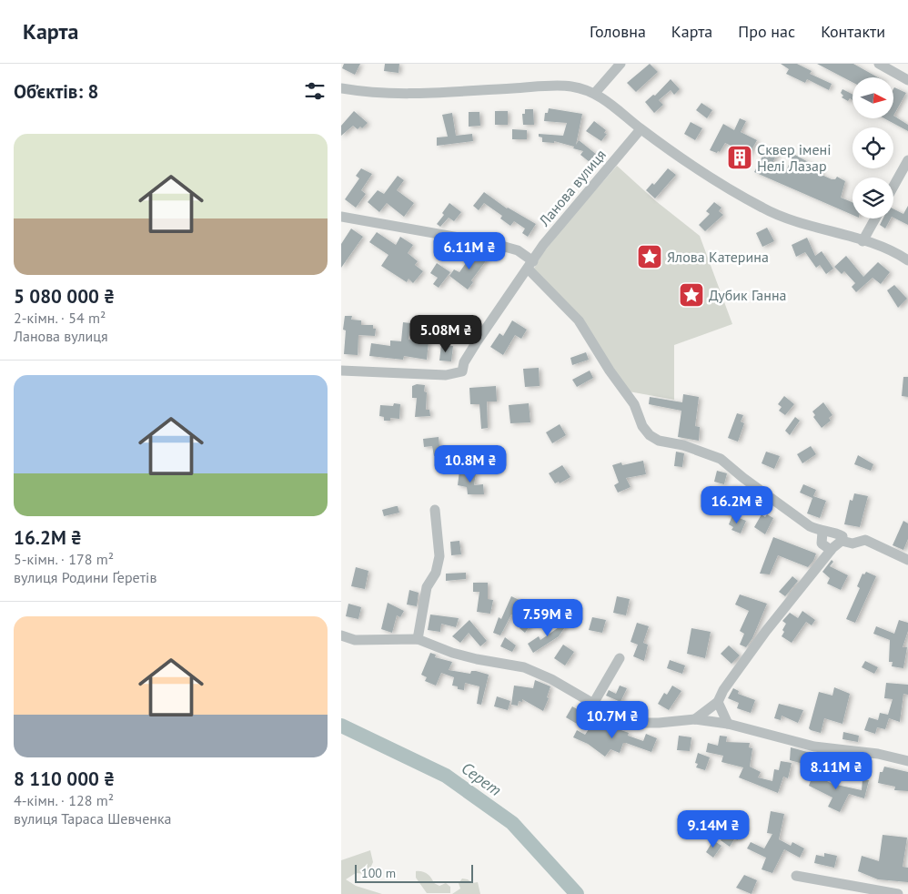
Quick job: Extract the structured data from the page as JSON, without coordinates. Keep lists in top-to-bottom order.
{
  "streets": {
    "street": ["Ланова вулиця"]
  },
  "water": ["Серет"],
  "places": {
    "building": ["Сквер імені Нелі Лазар"],
    "place": ["Ялова Катерина", "Дубик Ганна"]
  },
  "scale_bar": "100 m",
  "north": "right",
  "page": {
    "header": "Карта",
    "nav": [
      "Головна",
      "Карта",
      "Про нас",
      "Контакти"
    ],
    "heading": "Об’єктів: 8",
    "list": [
      {
        "name": "5 080 000 ₴",
        "note": "2-кімн. · 54 m² · Ланова вулиця"
      },
      {
        "name": "16.2M ₴",
        "note": "5-кімн. · 178 m² · вулиця Родини Ґеретів"
      },
      {
        "name": "8 110 000 ₴",
        "note": "4-кімн. · 128 m² · вулиця Тараса Шевченка"
      }
    ],
    "price": [
      "6.11M ₴",
      "5.08M ₴",
      "10.8M ₴",
      "16.2M ₴",
      "7.59M ₴",
      "10.7M ₴",
      "8.11M ₴",
      "9.14M ₴"
    ],
    "scale": "100 m"
  }
}
